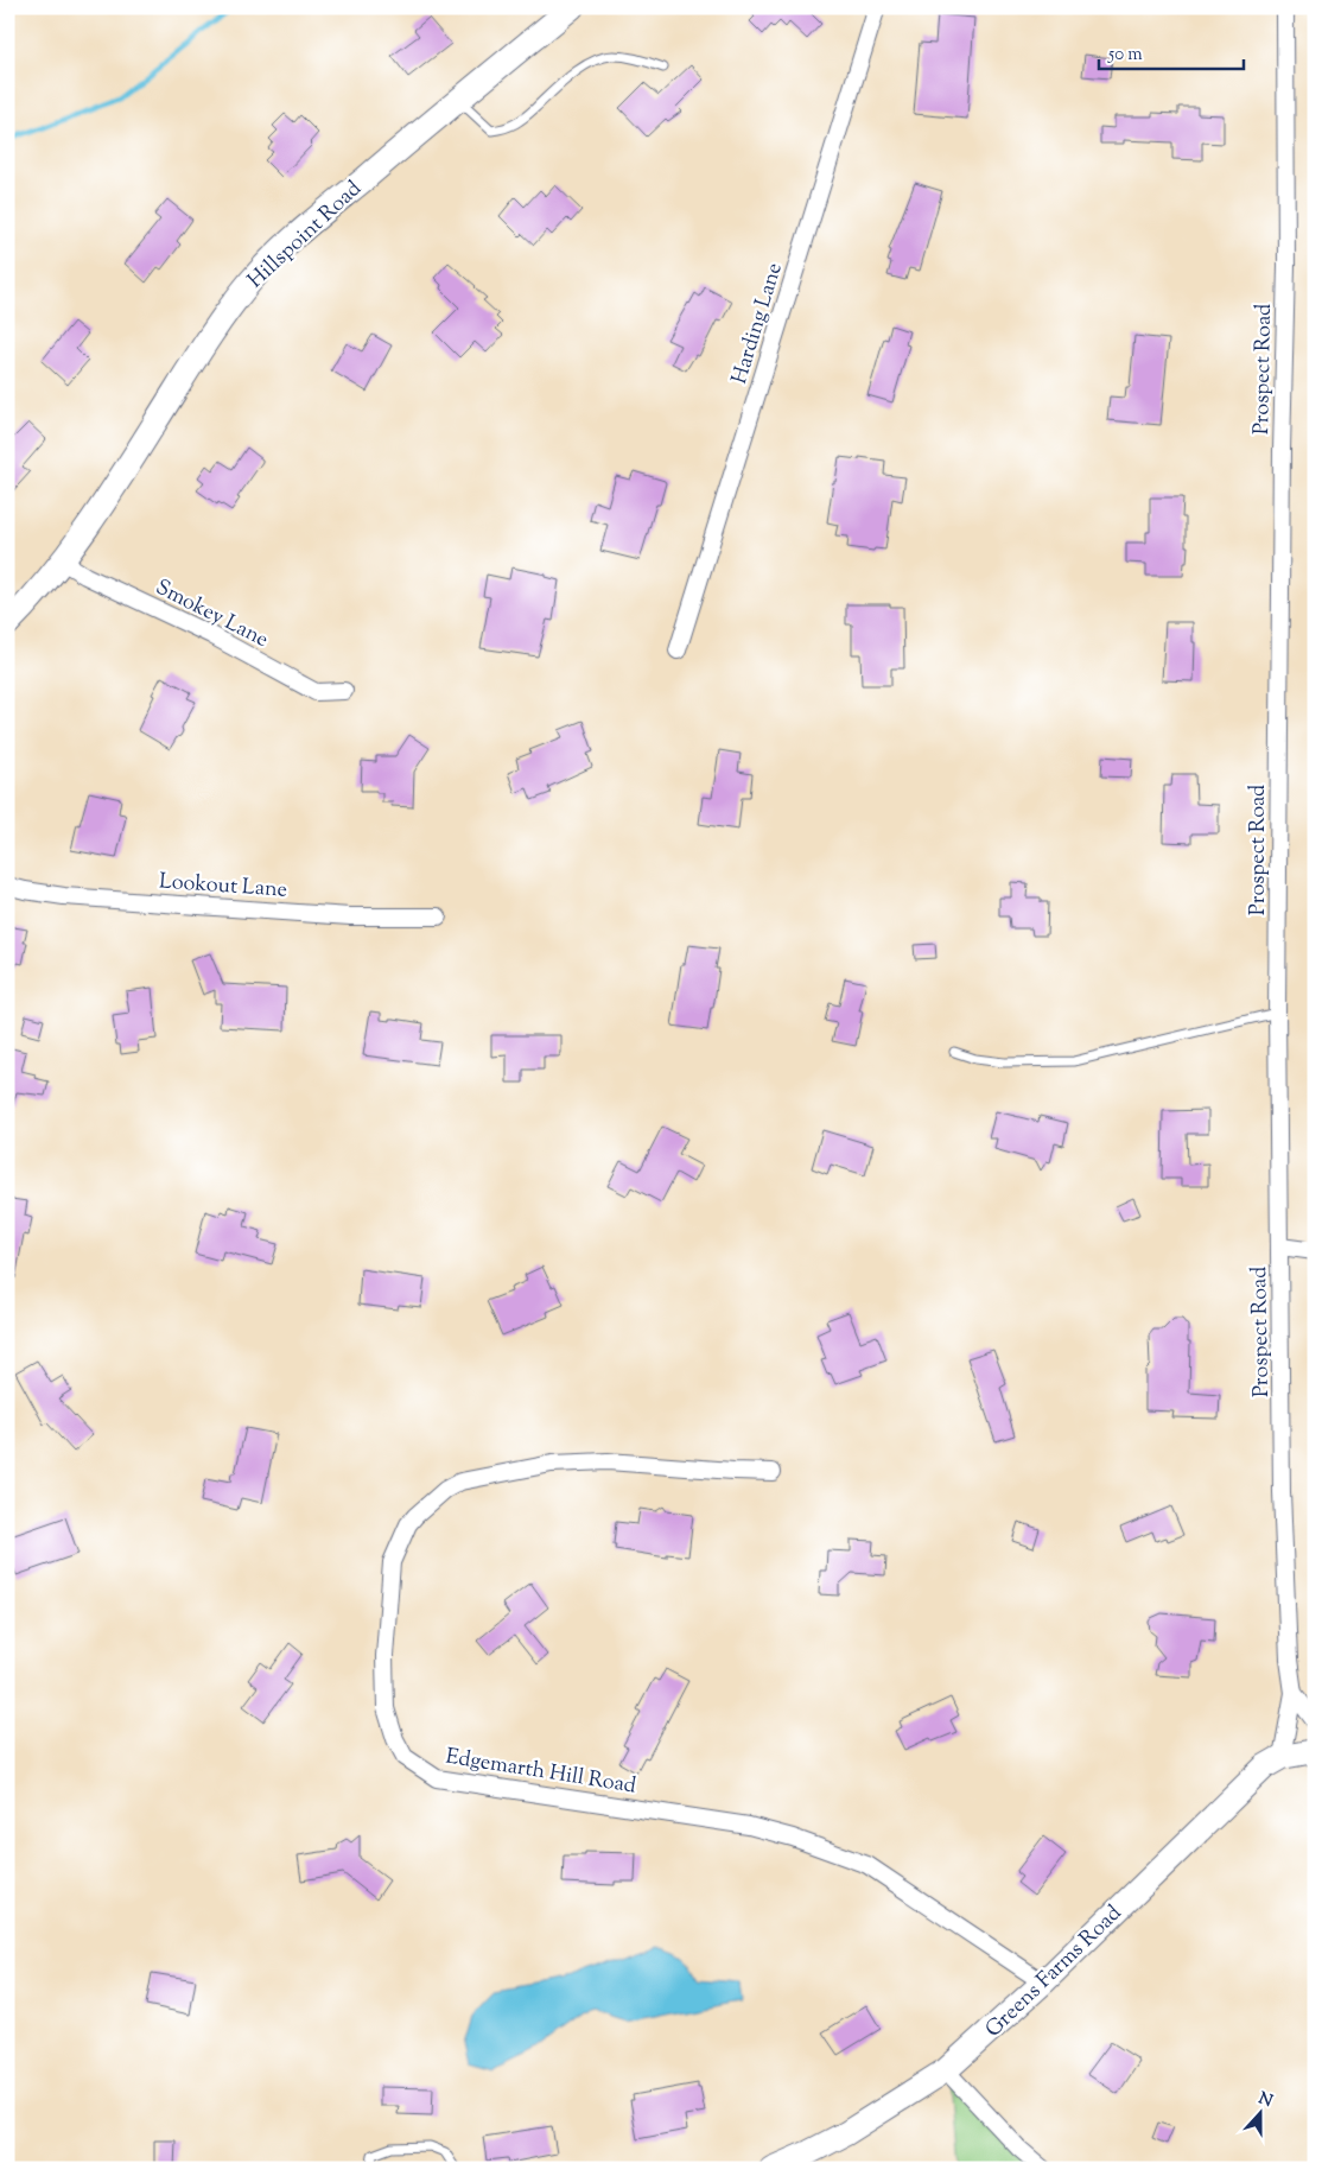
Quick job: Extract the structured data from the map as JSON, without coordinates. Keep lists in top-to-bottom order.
{
  "streets": {
    "street": [
      "Hillspoint Road",
      "Harding Lane",
      "Prospect Road",
      "Smokey Lane",
      "Lookout Lane",
      "Edgemarth Hill Road",
      "Greens Farms Road"
    ]
  },
  "crossings": [
    ["Hillspoint Road", "Smokey Lane"],
    ["Prospect Road", "Greens Farms Road"],
    ["Edgemarth Hill Road", "Greens Farms Road"]
  ],
  "scale_bar": "50 m",
  "north": "top"
}
